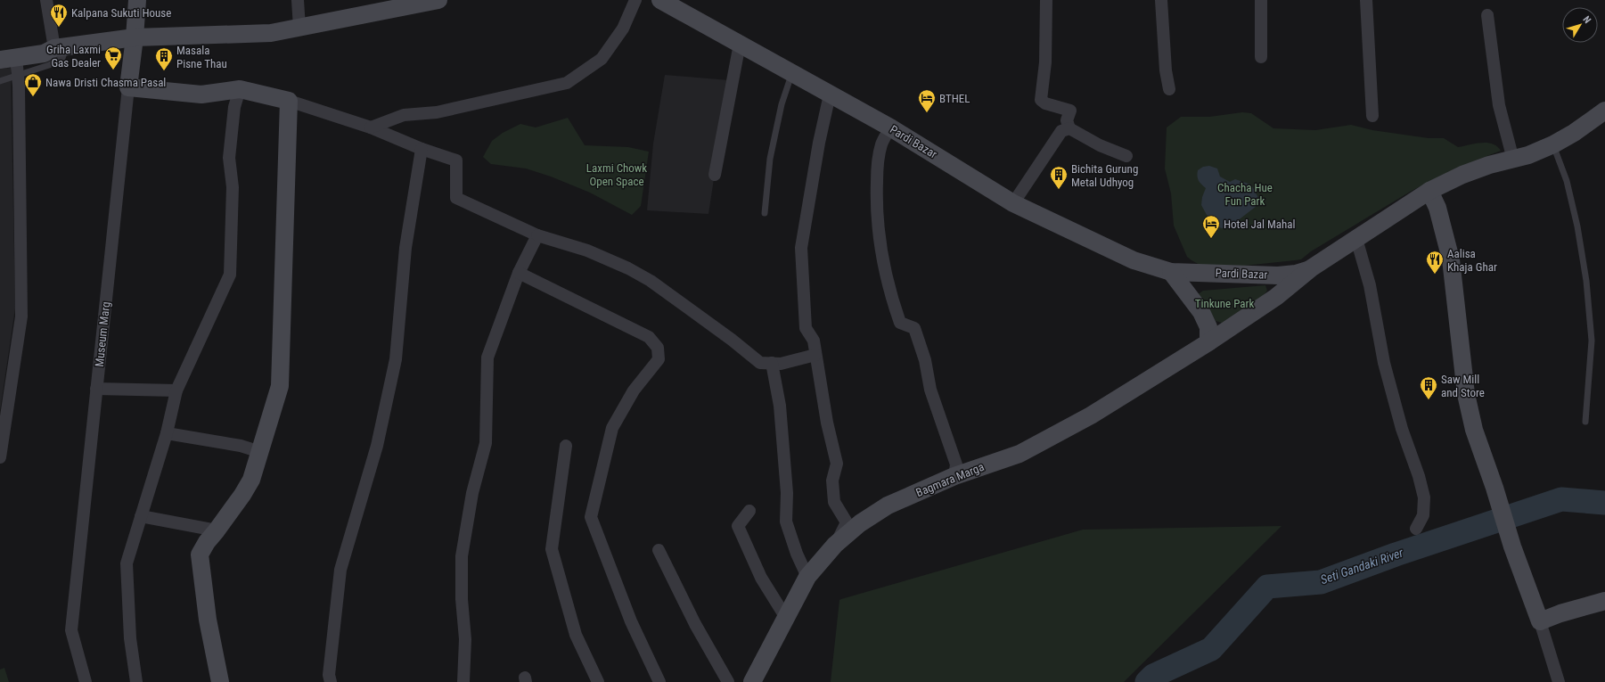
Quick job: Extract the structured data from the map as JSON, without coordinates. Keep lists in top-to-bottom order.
{
  "streets": {
    "main road": ["Pardi Bazar", "Bagmara Marga"],
    "street": ["Museum Marg"]
  },
  "crossings": [
    ["Pardi Bazar", "Bagmara Marga"]
  ],
  "water": ["Seti Gandaki River"],
  "parks": ["Laxmi Chowk Open Space", "Chacha Hue Fun Park", "Tinkune Park"],
  "places": {
    "restaurant": ["Kalpana Sukuti House", "Aalisa Khaja Ghar"],
    "supermarket": ["Griha Laxmi Gas Dealer"],
    "building": ["Masala Pisne Thau", "Bichita Gurung Metal Udhyog", "Saw Mill and Store"],
    "shop": ["Nawa Dristi Chasma Pasal"],
    "hotel": ["BTHEL", "Hotel Jal Mahal"]
  },
  "north": "top right"
}
